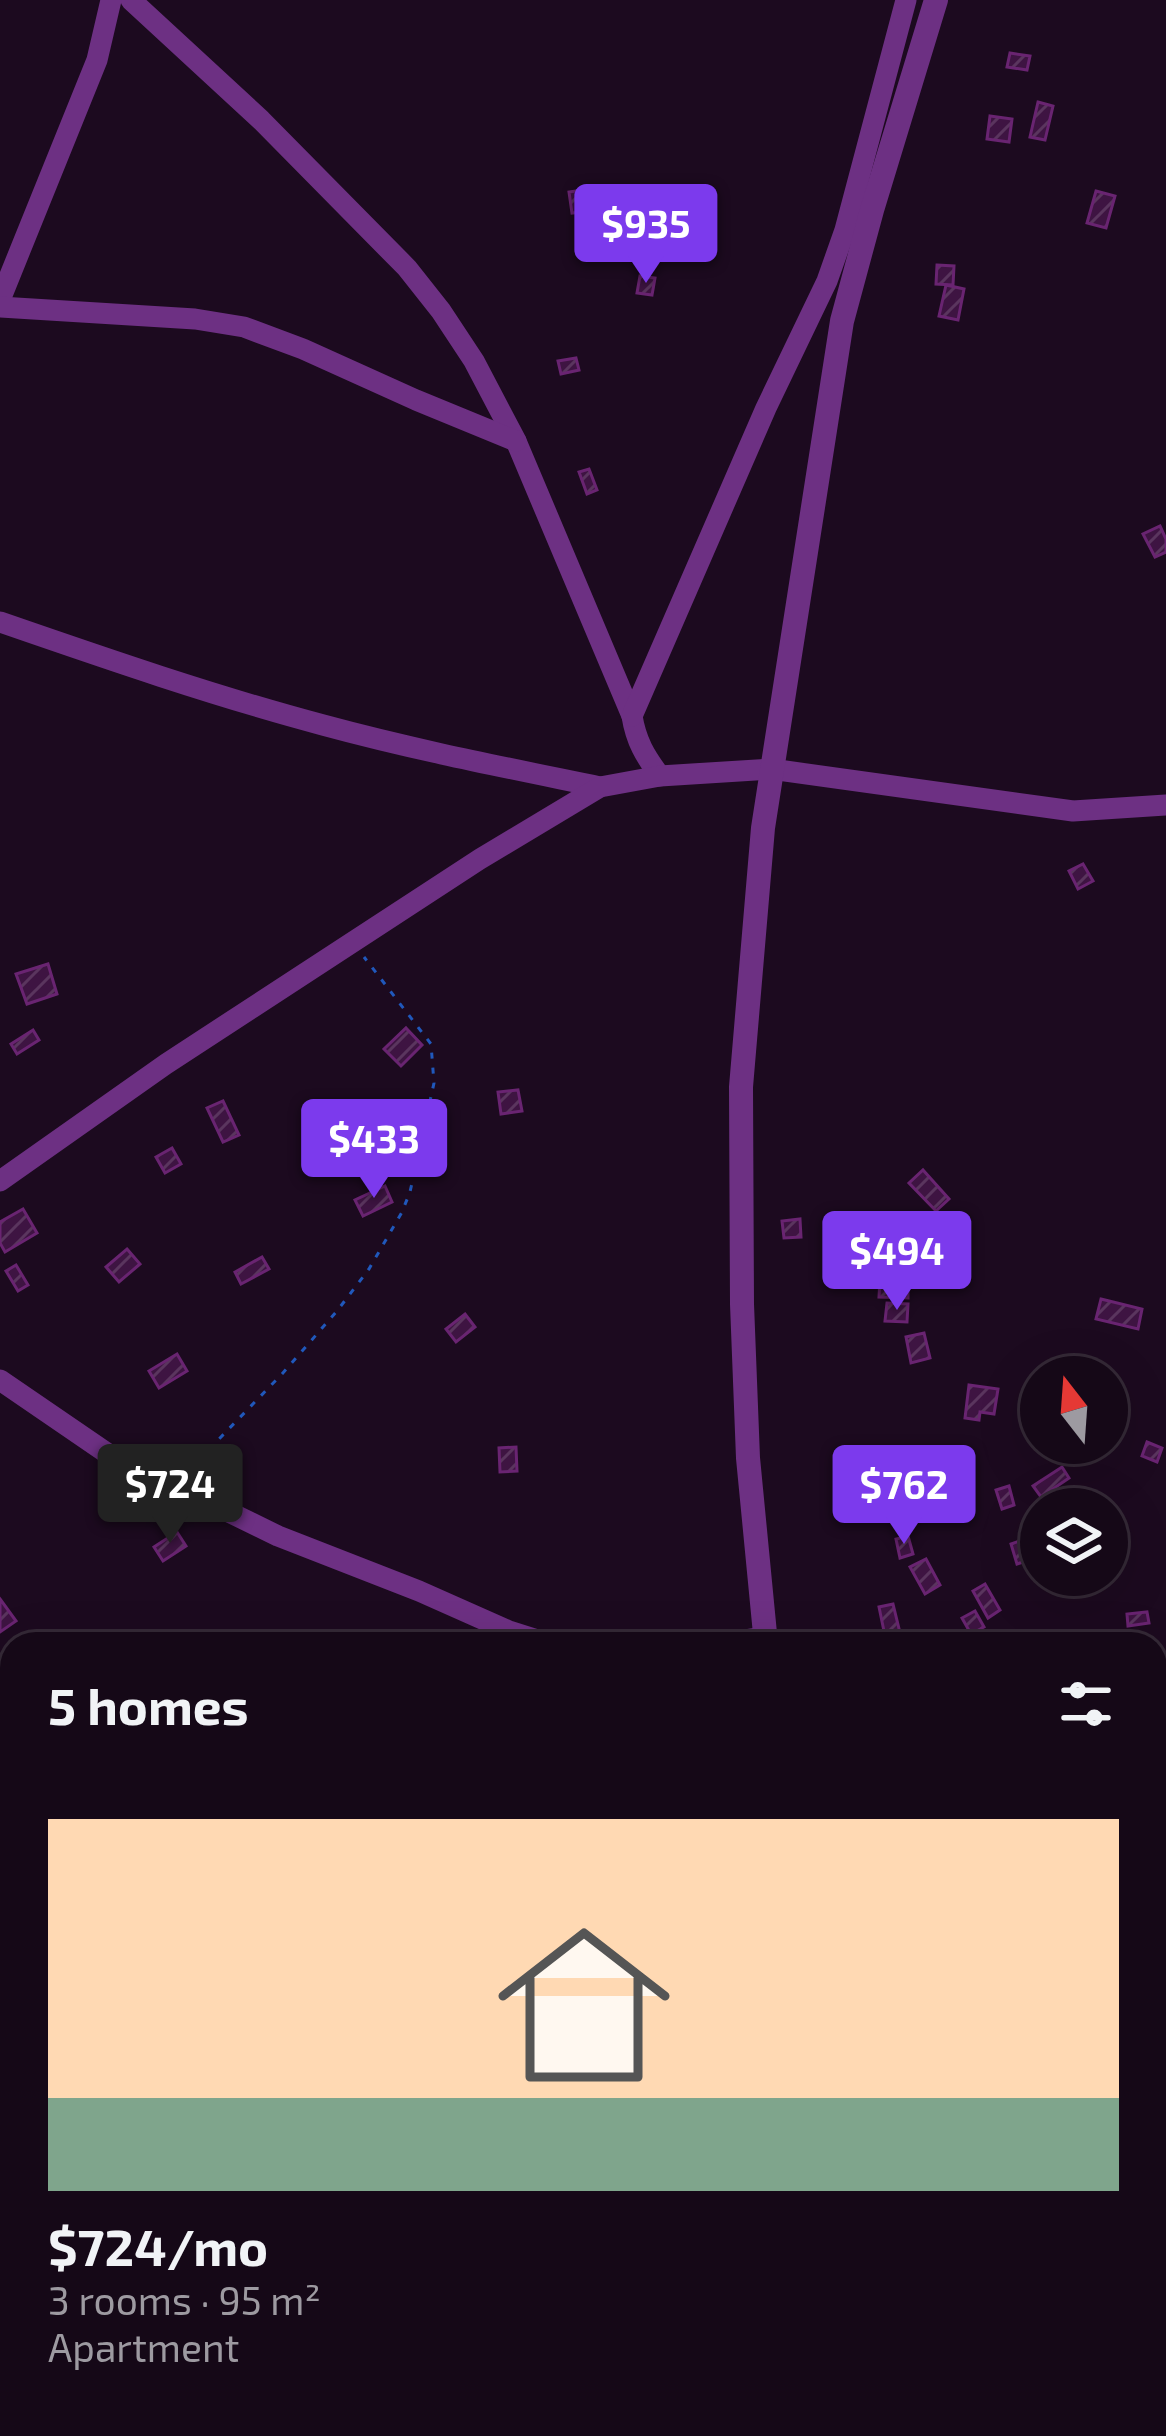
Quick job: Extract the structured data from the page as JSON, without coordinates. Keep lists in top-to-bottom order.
{
  "north": "top",
  "page": {
    "price": [
      "$935",
      "$433",
      "$494",
      "$724",
      "$762"
    ],
    "heading": "5 homes",
    "list": [
      {
        "name": "$724/mo",
        "note": "3 rooms · 95 m² · Apartment"
      }
    ]
  }
}
